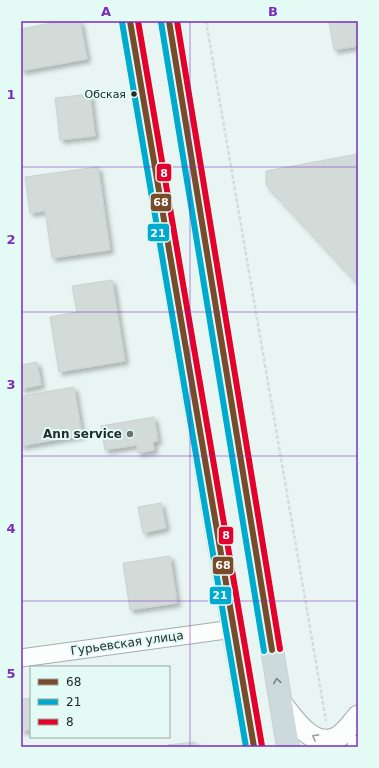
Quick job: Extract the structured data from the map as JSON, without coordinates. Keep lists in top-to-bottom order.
{
  "streets": {
    "street": ["Гурьевская улица"]
  },
  "places": ["Обская", "Ann service"],
  "lines": ["transit line 68", "transit line 8", "transit line 21"],
  "legend": ["68", "21", "8"],
  "grid": {
    "columns": ["A", "B"],
    "rows": [
      "1",
      "2",
      "3",
      "4",
      "5"
    ]
  }
}
